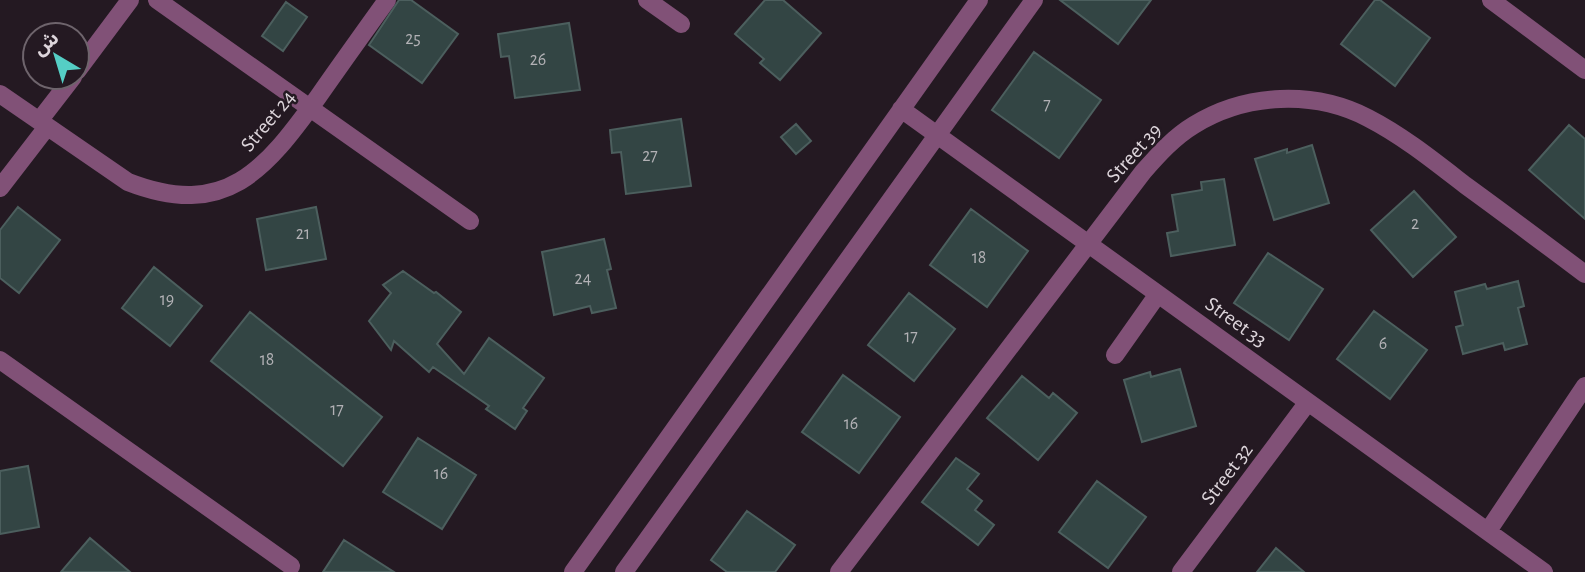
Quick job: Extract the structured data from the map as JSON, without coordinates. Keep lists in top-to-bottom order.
{
  "streets": {
    "street": [
      "Street 24",
      "Street 39",
      "Street 33",
      "Street 32"
    ]
  },
  "crossings": [
    ["Street 39", "Street 33"],
    ["Street 33", "Street 32"]
  ],
  "house_numbers": [
    "25",
    "26",
    "7",
    "27",
    "2",
    "21",
    "18",
    "24",
    "19",
    "17",
    "6",
    "18",
    "17",
    "16",
    "16"
  ],
  "north": "top left"
}
